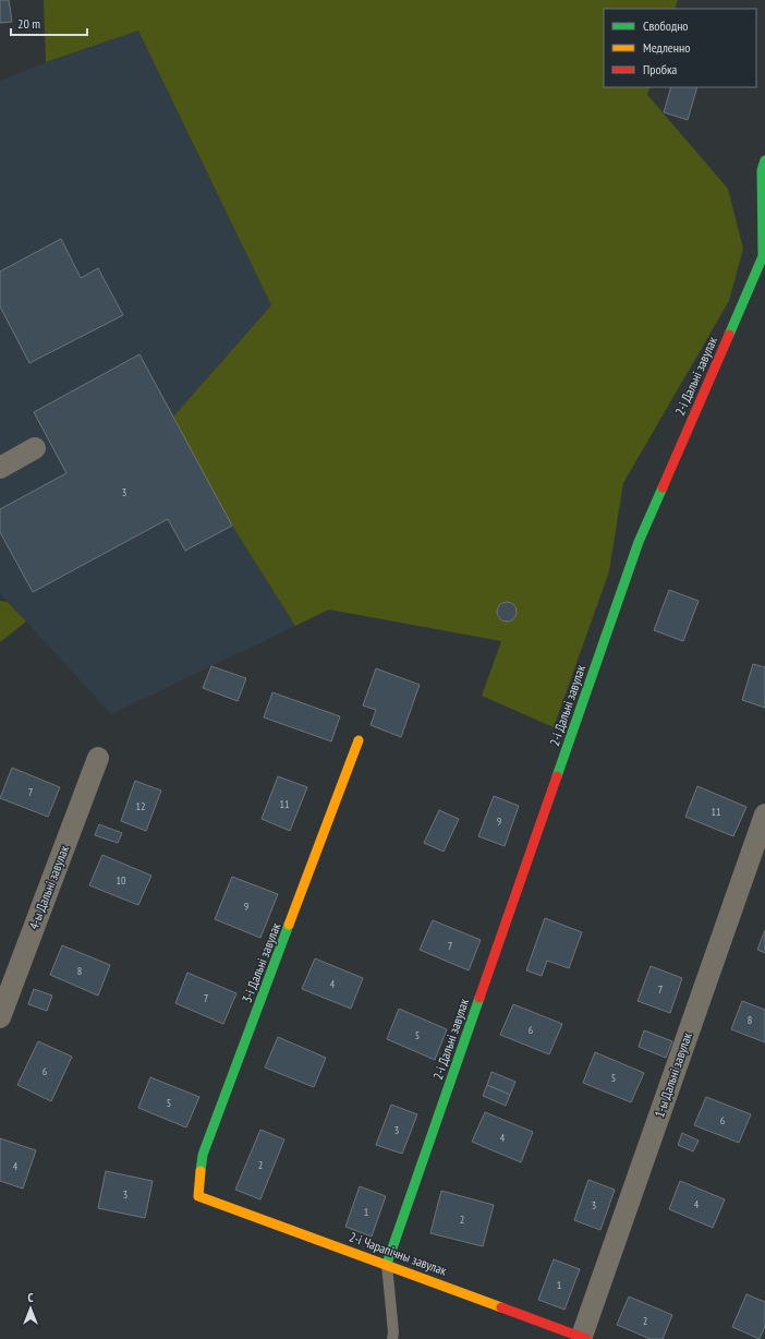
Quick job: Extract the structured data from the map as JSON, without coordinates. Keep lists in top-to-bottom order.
{
  "streets": {
    "street": [
      "2-і Дальні завулак",
      "4-ы Дальні завулак",
      "3-і Дальні завулак",
      "1-ы Дальні завулак",
      "2-і Чарапічны завулак"
    ]
  },
  "crossings": [
    ["2-і Дальні завулак", "2-і Чарапічны завулак"],
    ["3-і Дальні завулак", "2-і Чарапічны завулак"],
    ["1-ы Дальні завулак", "2-і Чарапічны завулак"]
  ],
  "house_numbers": [
    "3",
    "7",
    "11",
    "12",
    "11",
    "9",
    "10",
    "9",
    "7",
    "8",
    "4",
    "7",
    "7",
    "8",
    "6",
    "5",
    "6",
    "5",
    "5",
    "6",
    "3",
    "4",
    "2",
    "4",
    "3",
    "4",
    "3",
    "1",
    "2",
    "1",
    "2"
  ],
  "legend": ["Свободно", "Медленно", "Пробка"],
  "scale_bar": "20 m",
  "north": "top"
}
